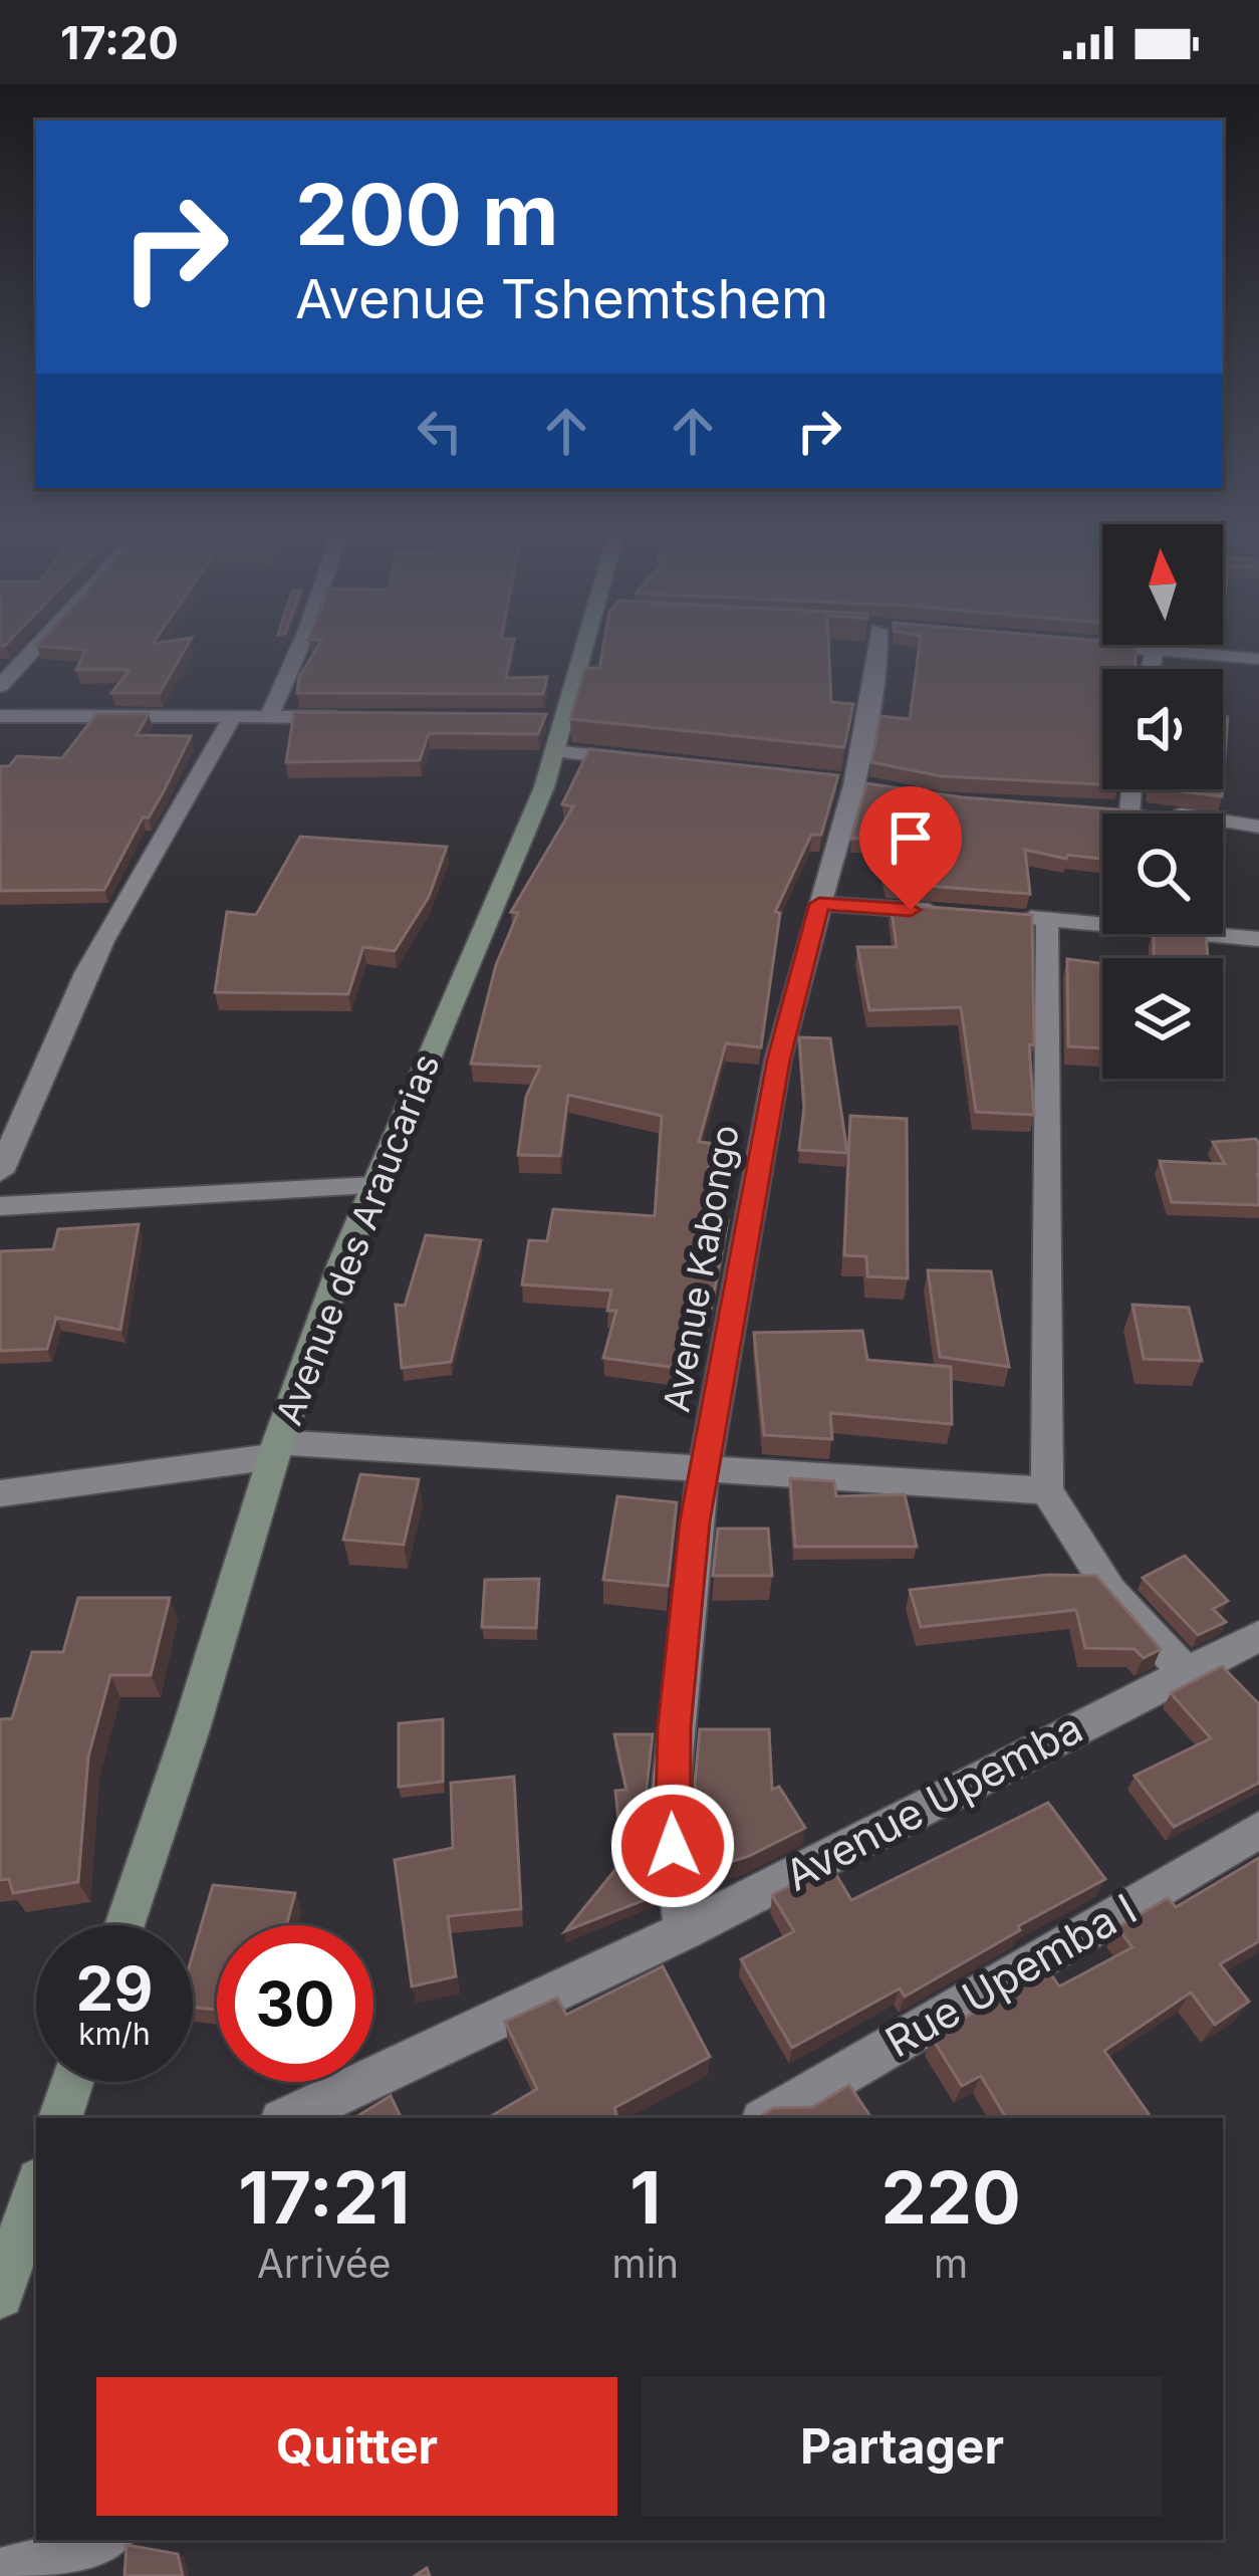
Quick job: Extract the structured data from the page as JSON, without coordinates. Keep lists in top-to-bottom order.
{
  "streets": {
    "street": [
      "Avenue des Araucarias",
      "Avenue Kabongo",
      "Avenue Upemba",
      "Rue Upemba I"
    ]
  },
  "crossings": [
    ["Avenue Kabongo", "Avenue Upemba"]
  ],
  "north": "top",
  "page": {
    "status": "17:20",
    "turn": ["200 m", "Avenue Tshemtshem"],
    "speed": "29 km/h",
    "limit": "30",
    "eta": [
      "17:21",
      "Arrivée",
      "1",
      "min",
      "220",
      "m"
    ],
    "buttons": ["Quitter", "Partager"]
  }
}
